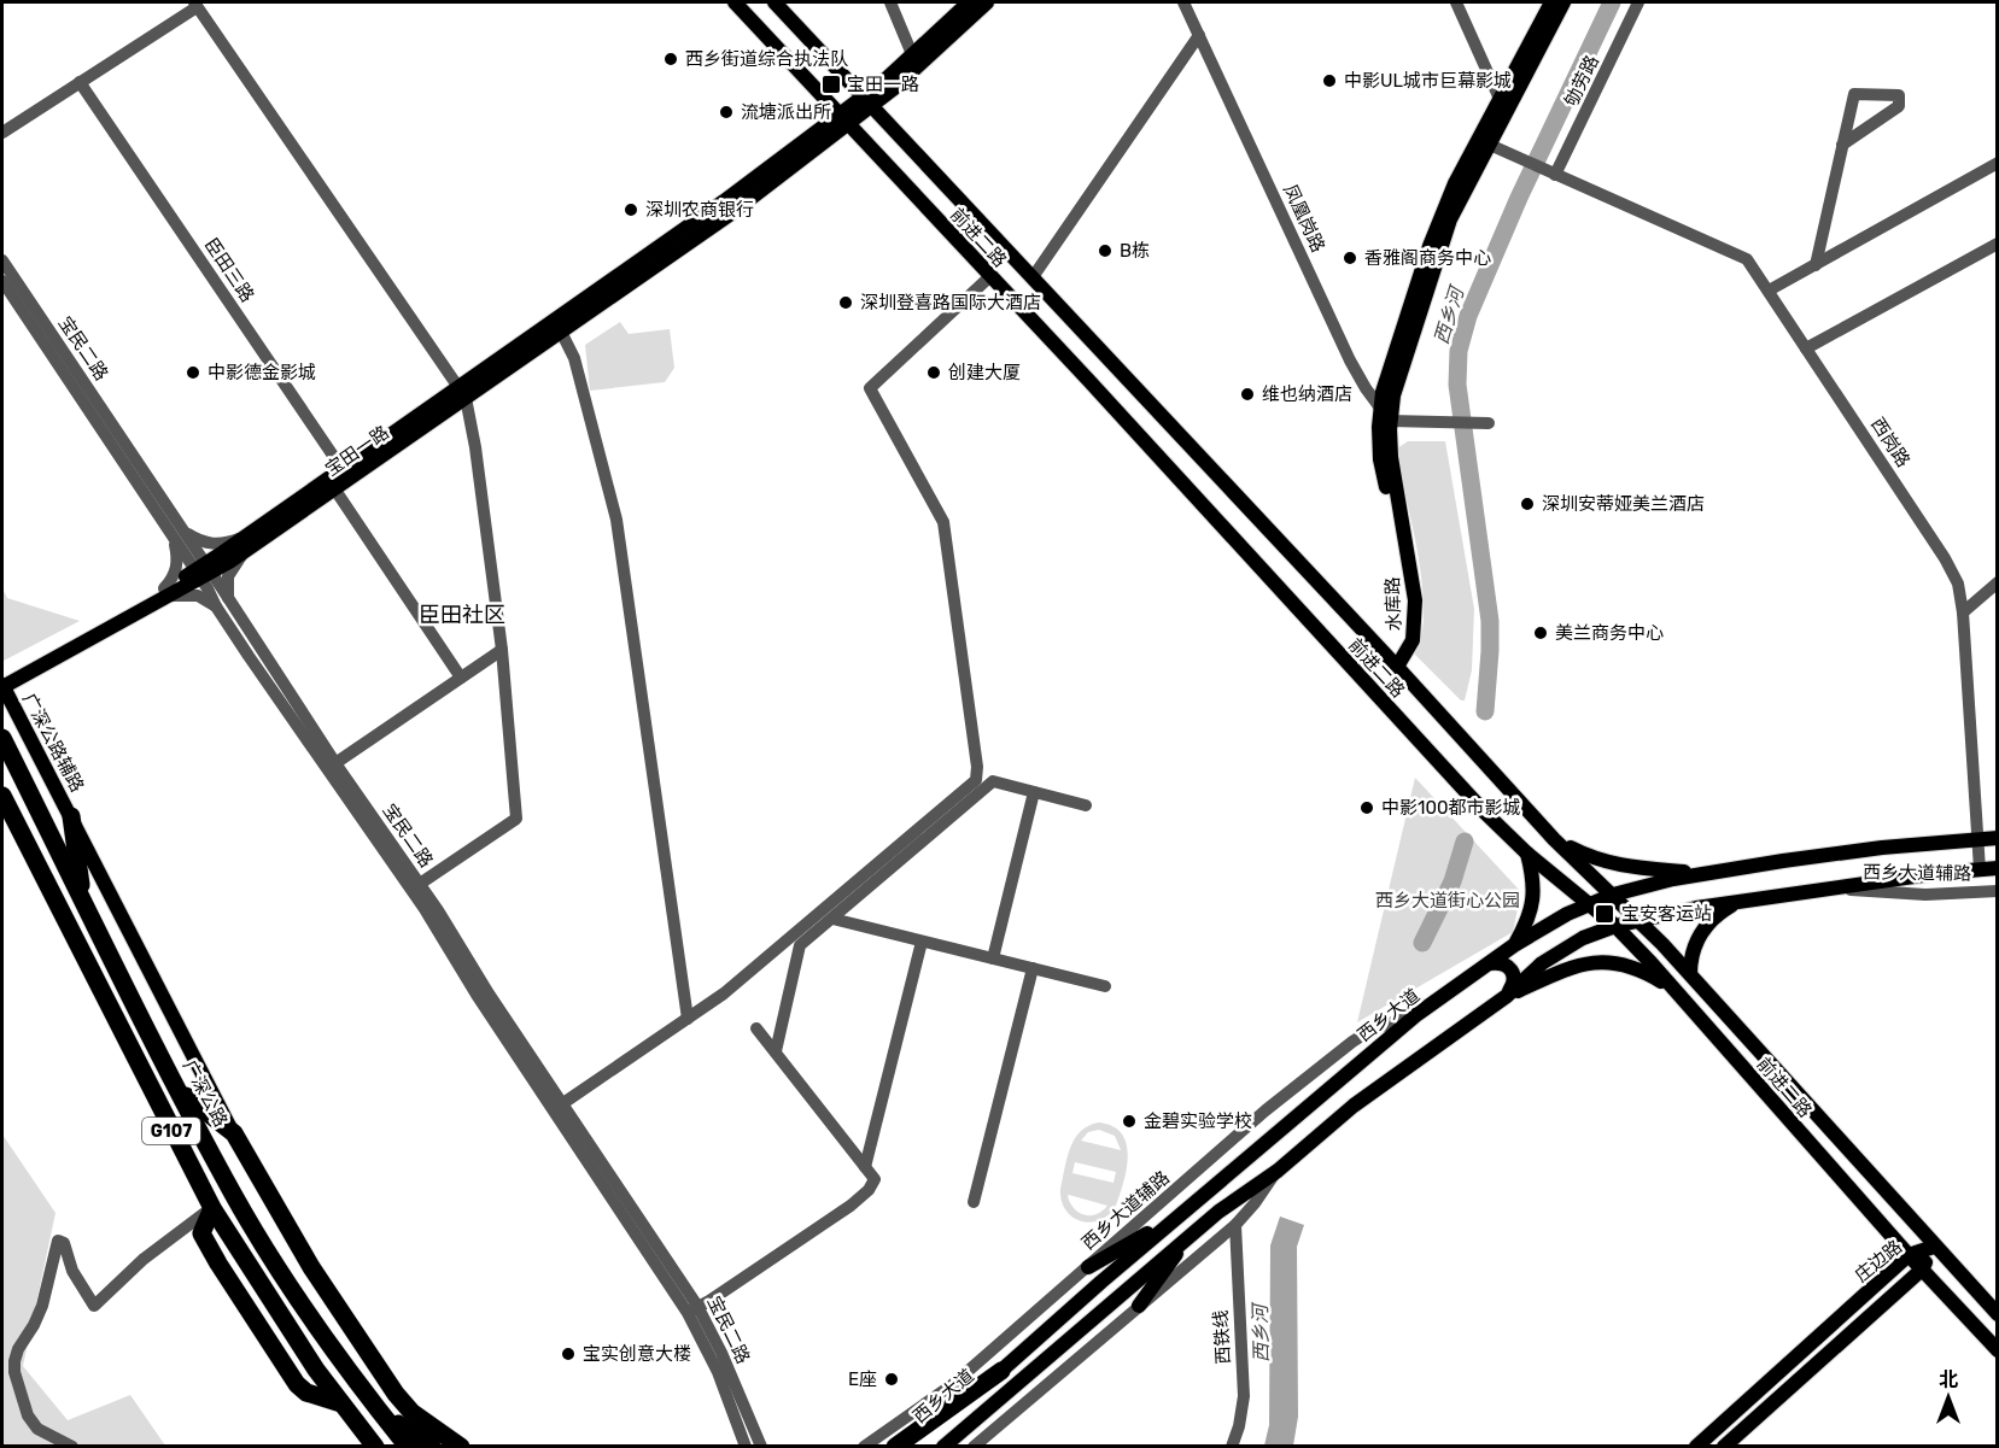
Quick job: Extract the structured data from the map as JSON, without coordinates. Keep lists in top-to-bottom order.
{
  "streets": {
    "highway": ["广深公路", "G107"],
    "main road": [
      "前进二路",
      "宝田一路",
      "水库路",
      "广深公路辅路",
      "西乡大道",
      "庄边路"
    ],
    "street": [
      "劬劳路",
      "凤凰岗路",
      "臣田三路",
      "宝民二路",
      "西岗路",
      "西乡大道辅路",
      "西铁线"
    ]
  },
  "crossings": [
    ["劬劳路", "西岗路"],
    ["凤凰岗路", "水库路"],
    ["前进二路", "宝田一路"],
    ["前进二路", "水库路"],
    ["前进二路", "西乡大道"],
    ["前进二路", "庄边路"],
    ["臣田三路", "宝田一路"],
    ["宝民二路", "宝田一路"],
    ["西岗路", "水库路"],
    ["西岗路", "西乡大道"],
    ["宝田一路", "广深公路辅路"],
    ["西乡大道辅路", "西乡大道"]
  ],
  "districts": ["臣田社区"],
  "water": ["西乡河"],
  "parks": ["西乡大道街心公园"],
  "places": {
    "other": [
      "西乡街道综合执法队",
      "中影UL城市巨幕影城",
      "流塘派出所",
      "深圳农商银行",
      "B栋",
      "香雅阁商务中心",
      "深圳登喜路国际大酒店",
      "中影德金影城",
      "创建大厦",
      "维也纳酒店",
      "深圳安蒂娅美兰酒店",
      "美兰商务中心",
      "中影100都市影城",
      "金碧实验学校",
      "宝实创意大楼",
      "E座"
    ],
    "transit": ["宝田一路", "宝安客运站"]
  },
  "north": "top"
}
